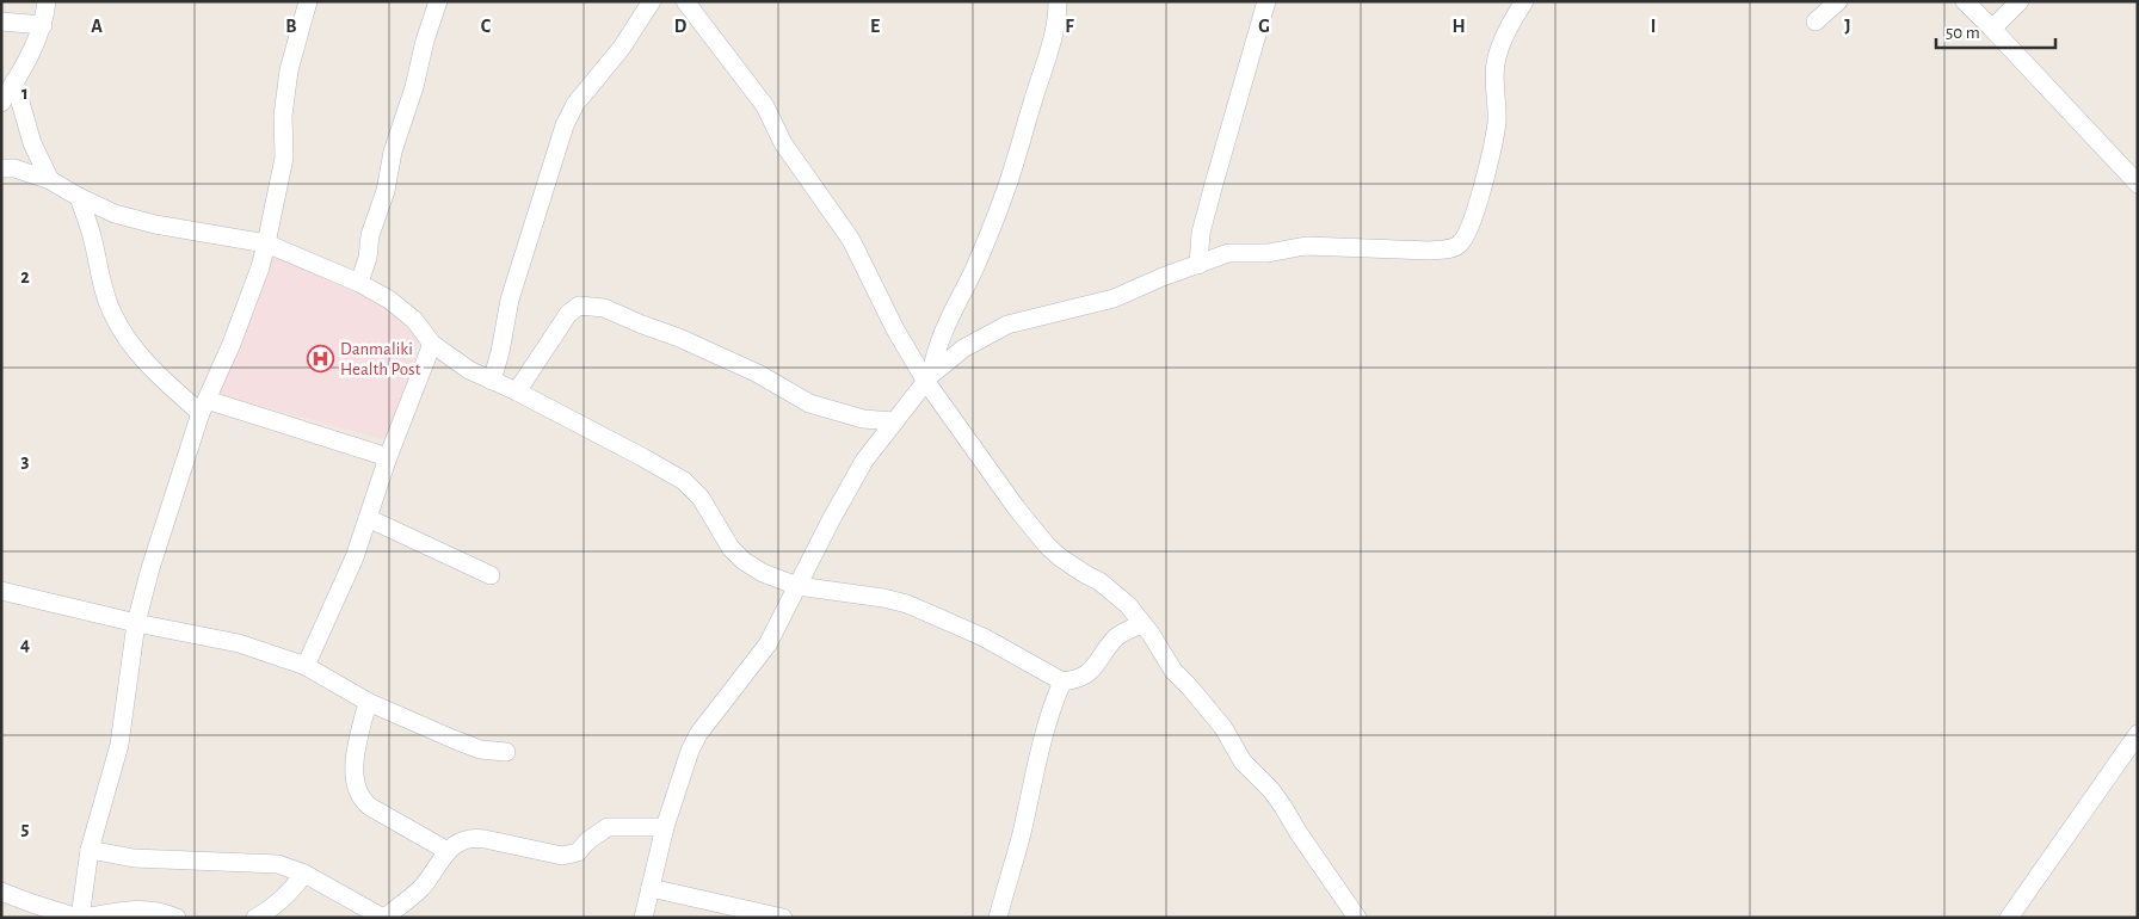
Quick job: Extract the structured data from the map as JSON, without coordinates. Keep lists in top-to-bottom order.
{
  "places": {
    "hospital": ["Danmaliki Health Post"]
  },
  "scale_bar": "50 m",
  "grid": {
    "columns": [
      "A",
      "B",
      "C",
      "D",
      "E",
      "F",
      "G",
      "H",
      "I",
      "J"
    ],
    "rows": [
      "1",
      "2",
      "3",
      "4",
      "5"
    ]
  }
}
